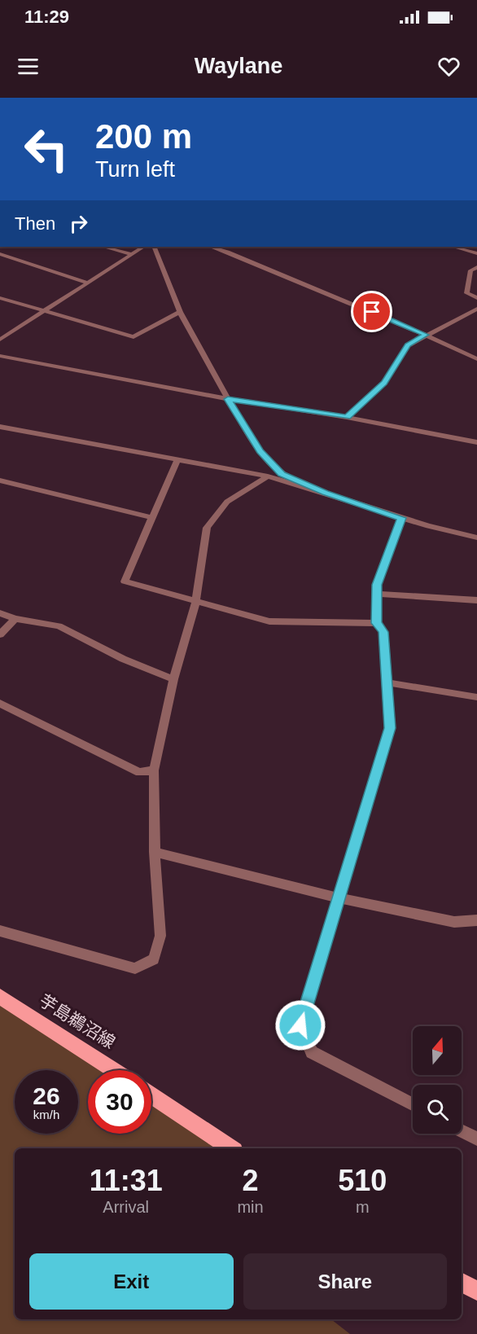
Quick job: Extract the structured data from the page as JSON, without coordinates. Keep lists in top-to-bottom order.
{
  "streets": {
    "main road": ["芋島鵜沼線"]
  },
  "north": "top",
  "page": {
    "status": "11:29",
    "header": "Waylane",
    "turn": ["200 m", "Turn left"],
    "then": "Then",
    "speed": "26 km/h",
    "limit": "30",
    "eta": [
      "11:31",
      "Arrival",
      "2",
      "min",
      "510",
      "m"
    ],
    "buttons": ["Exit", "Share"]
  }
}
